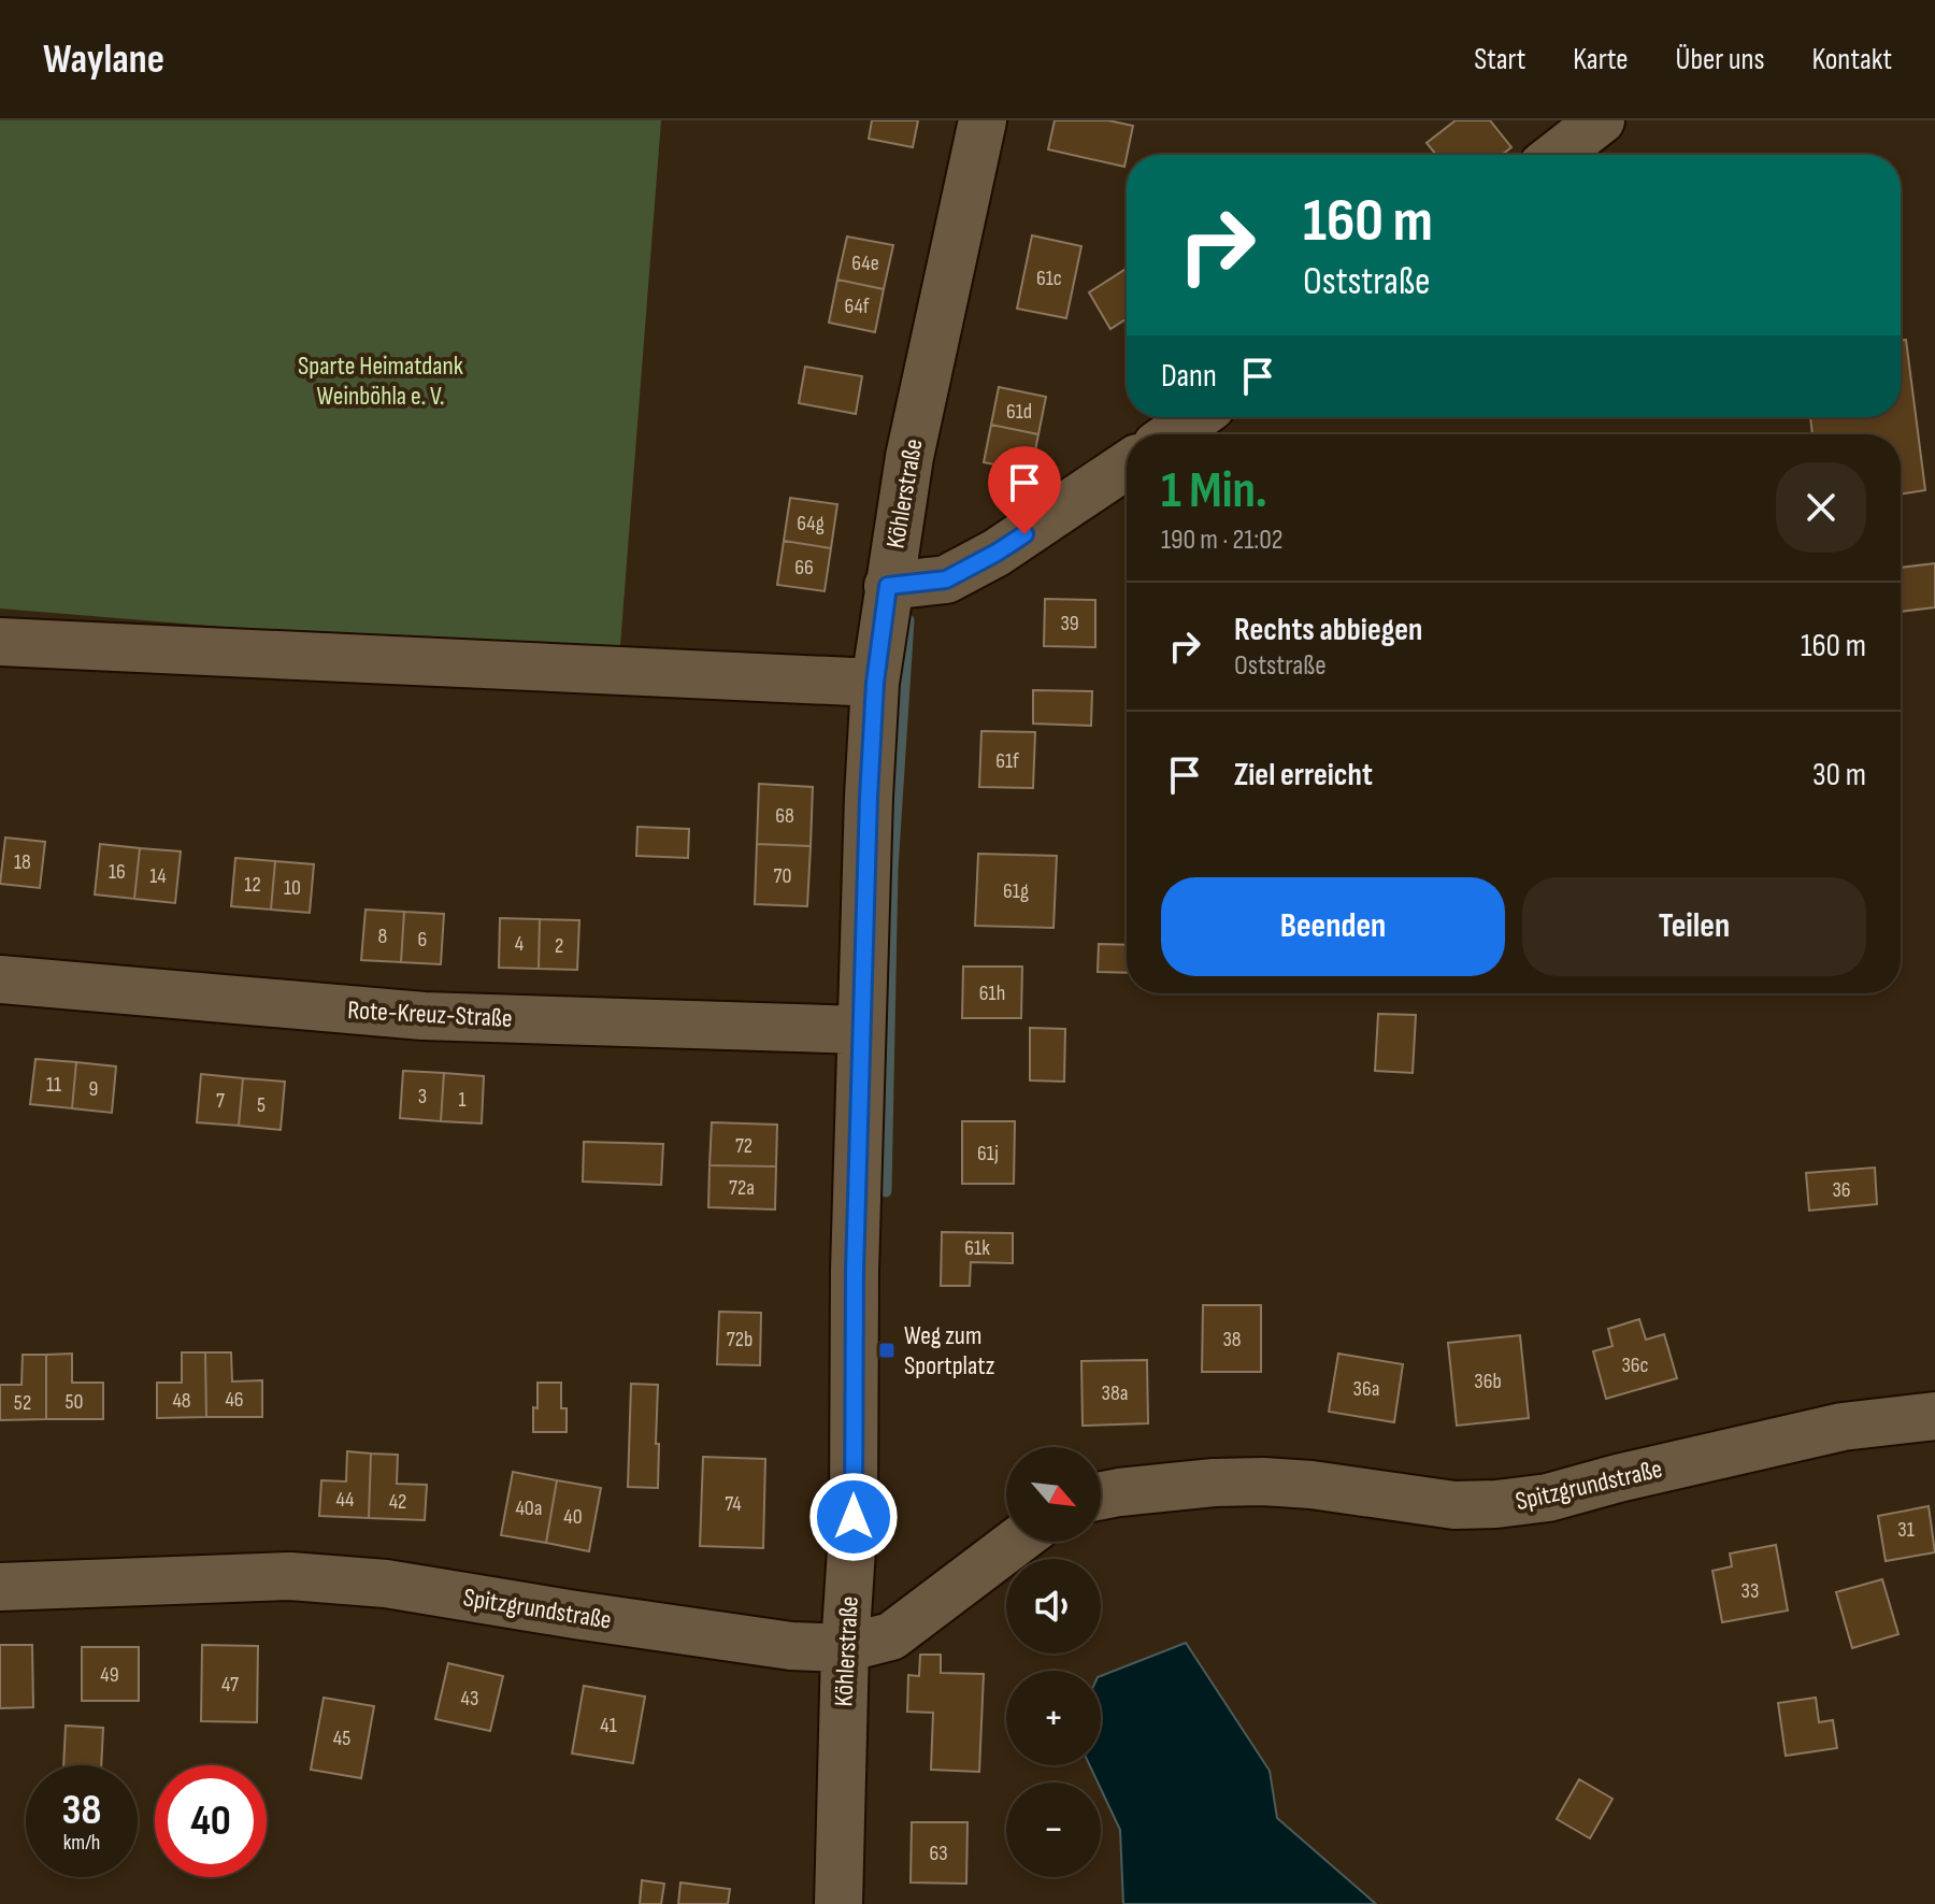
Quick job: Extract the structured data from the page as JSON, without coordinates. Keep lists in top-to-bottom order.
{
  "streets": {
    "street": ["Köhlerstraße", "Rote-Kreuz-Straße", "Spitzgrundstraße"]
  },
  "crossings": [
    ["Köhlerstraße", "Rote-Kreuz-Straße"],
    ["Köhlerstraße", "Spitzgrundstraße"]
  ],
  "parks": ["Sparte Heimatdank Weinböhla e. V."],
  "places": {
    "transit": ["Weg zum Sportplatz"]
  },
  "house_numbers": [
    "64e",
    "61c",
    "64f",
    "61d",
    "64g",
    "66",
    "39",
    "61f",
    "68",
    "18",
    "16",
    "14",
    "70",
    "12",
    "10",
    "61g",
    "8",
    "6",
    "4",
    "2",
    "61h",
    "11",
    "9",
    "3",
    "1",
    "7",
    "5",
    "72",
    "61j",
    "72a",
    "36",
    "61k",
    "72b",
    "38",
    "36c",
    "36b",
    "36a",
    "38a",
    "46",
    "48",
    "50",
    "52",
    "44",
    "42",
    "74",
    "40a",
    "40",
    "31",
    "33",
    "49",
    "47",
    "43",
    "41",
    "45",
    "63"
  ],
  "north": "bottom right",
  "page": {
    "header": "Waylane",
    "nav": [
      "Start",
      "Karte",
      "Über uns",
      "Kontakt"
    ],
    "turn": ["160 m", "Oststraße"],
    "then": "Dann",
    "heading": ["1 Min.", "190 m · 21:02"],
    "list": [
      {
        "name": "Rechts abbiegen",
        "note": "Oststraße",
        "value": "160 m"
      },
      {
        "name": "Ziel erreicht",
        "value": "30 m"
      }
    ],
    "buttons": ["Beenden", "Teilen"],
    "map_buttons": ["+", "−"],
    "speed": "38 km/h",
    "limit": "40"
  }
}
